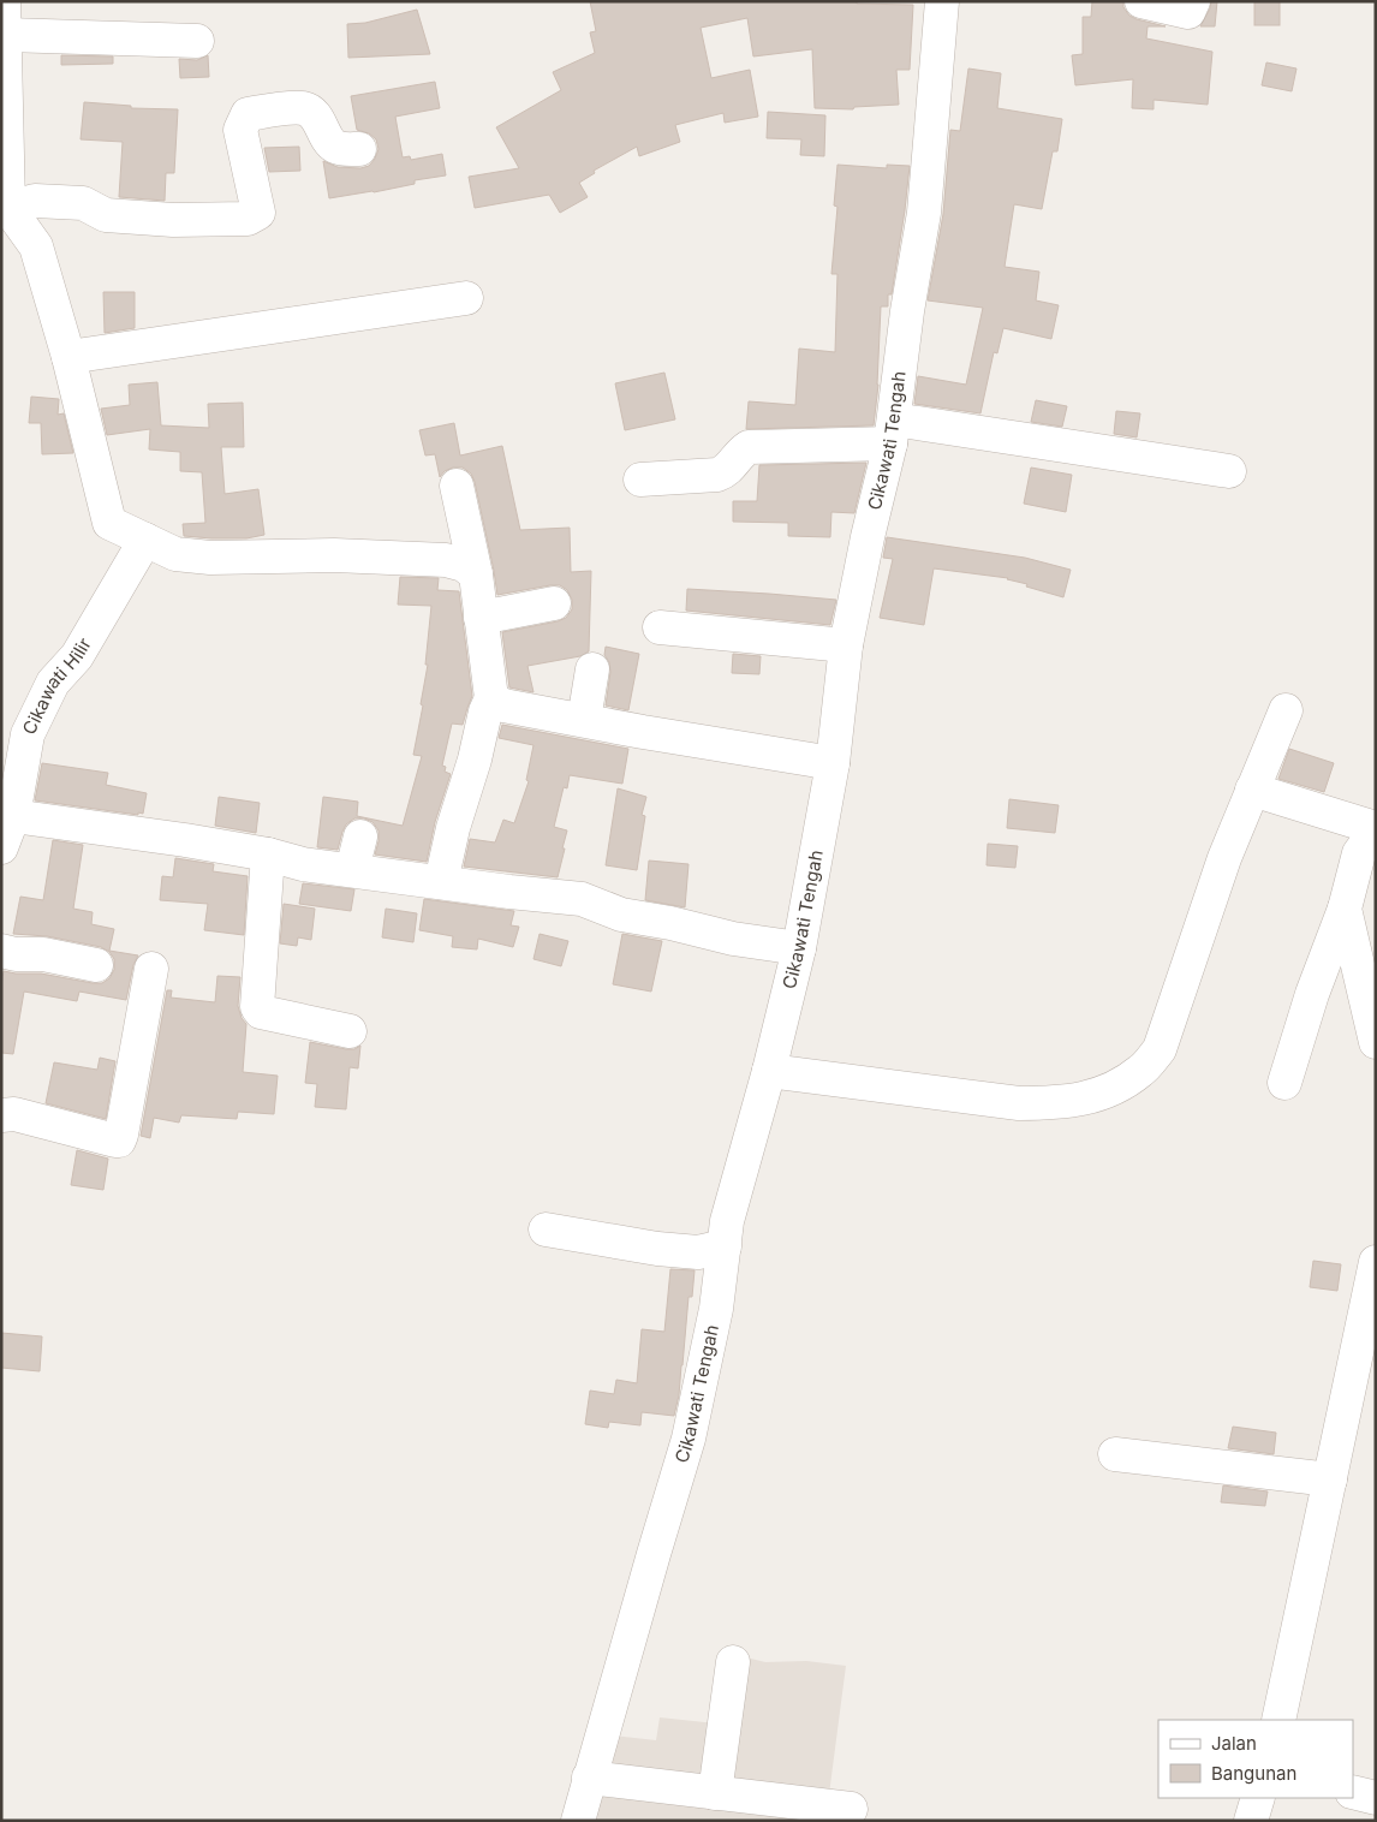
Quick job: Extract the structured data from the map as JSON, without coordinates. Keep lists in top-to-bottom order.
{
  "streets": {
    "street": ["Cikawati Tengah", "Cikawati Hilir"]
  },
  "legend": ["Jalan", "Bangunan"]
}
